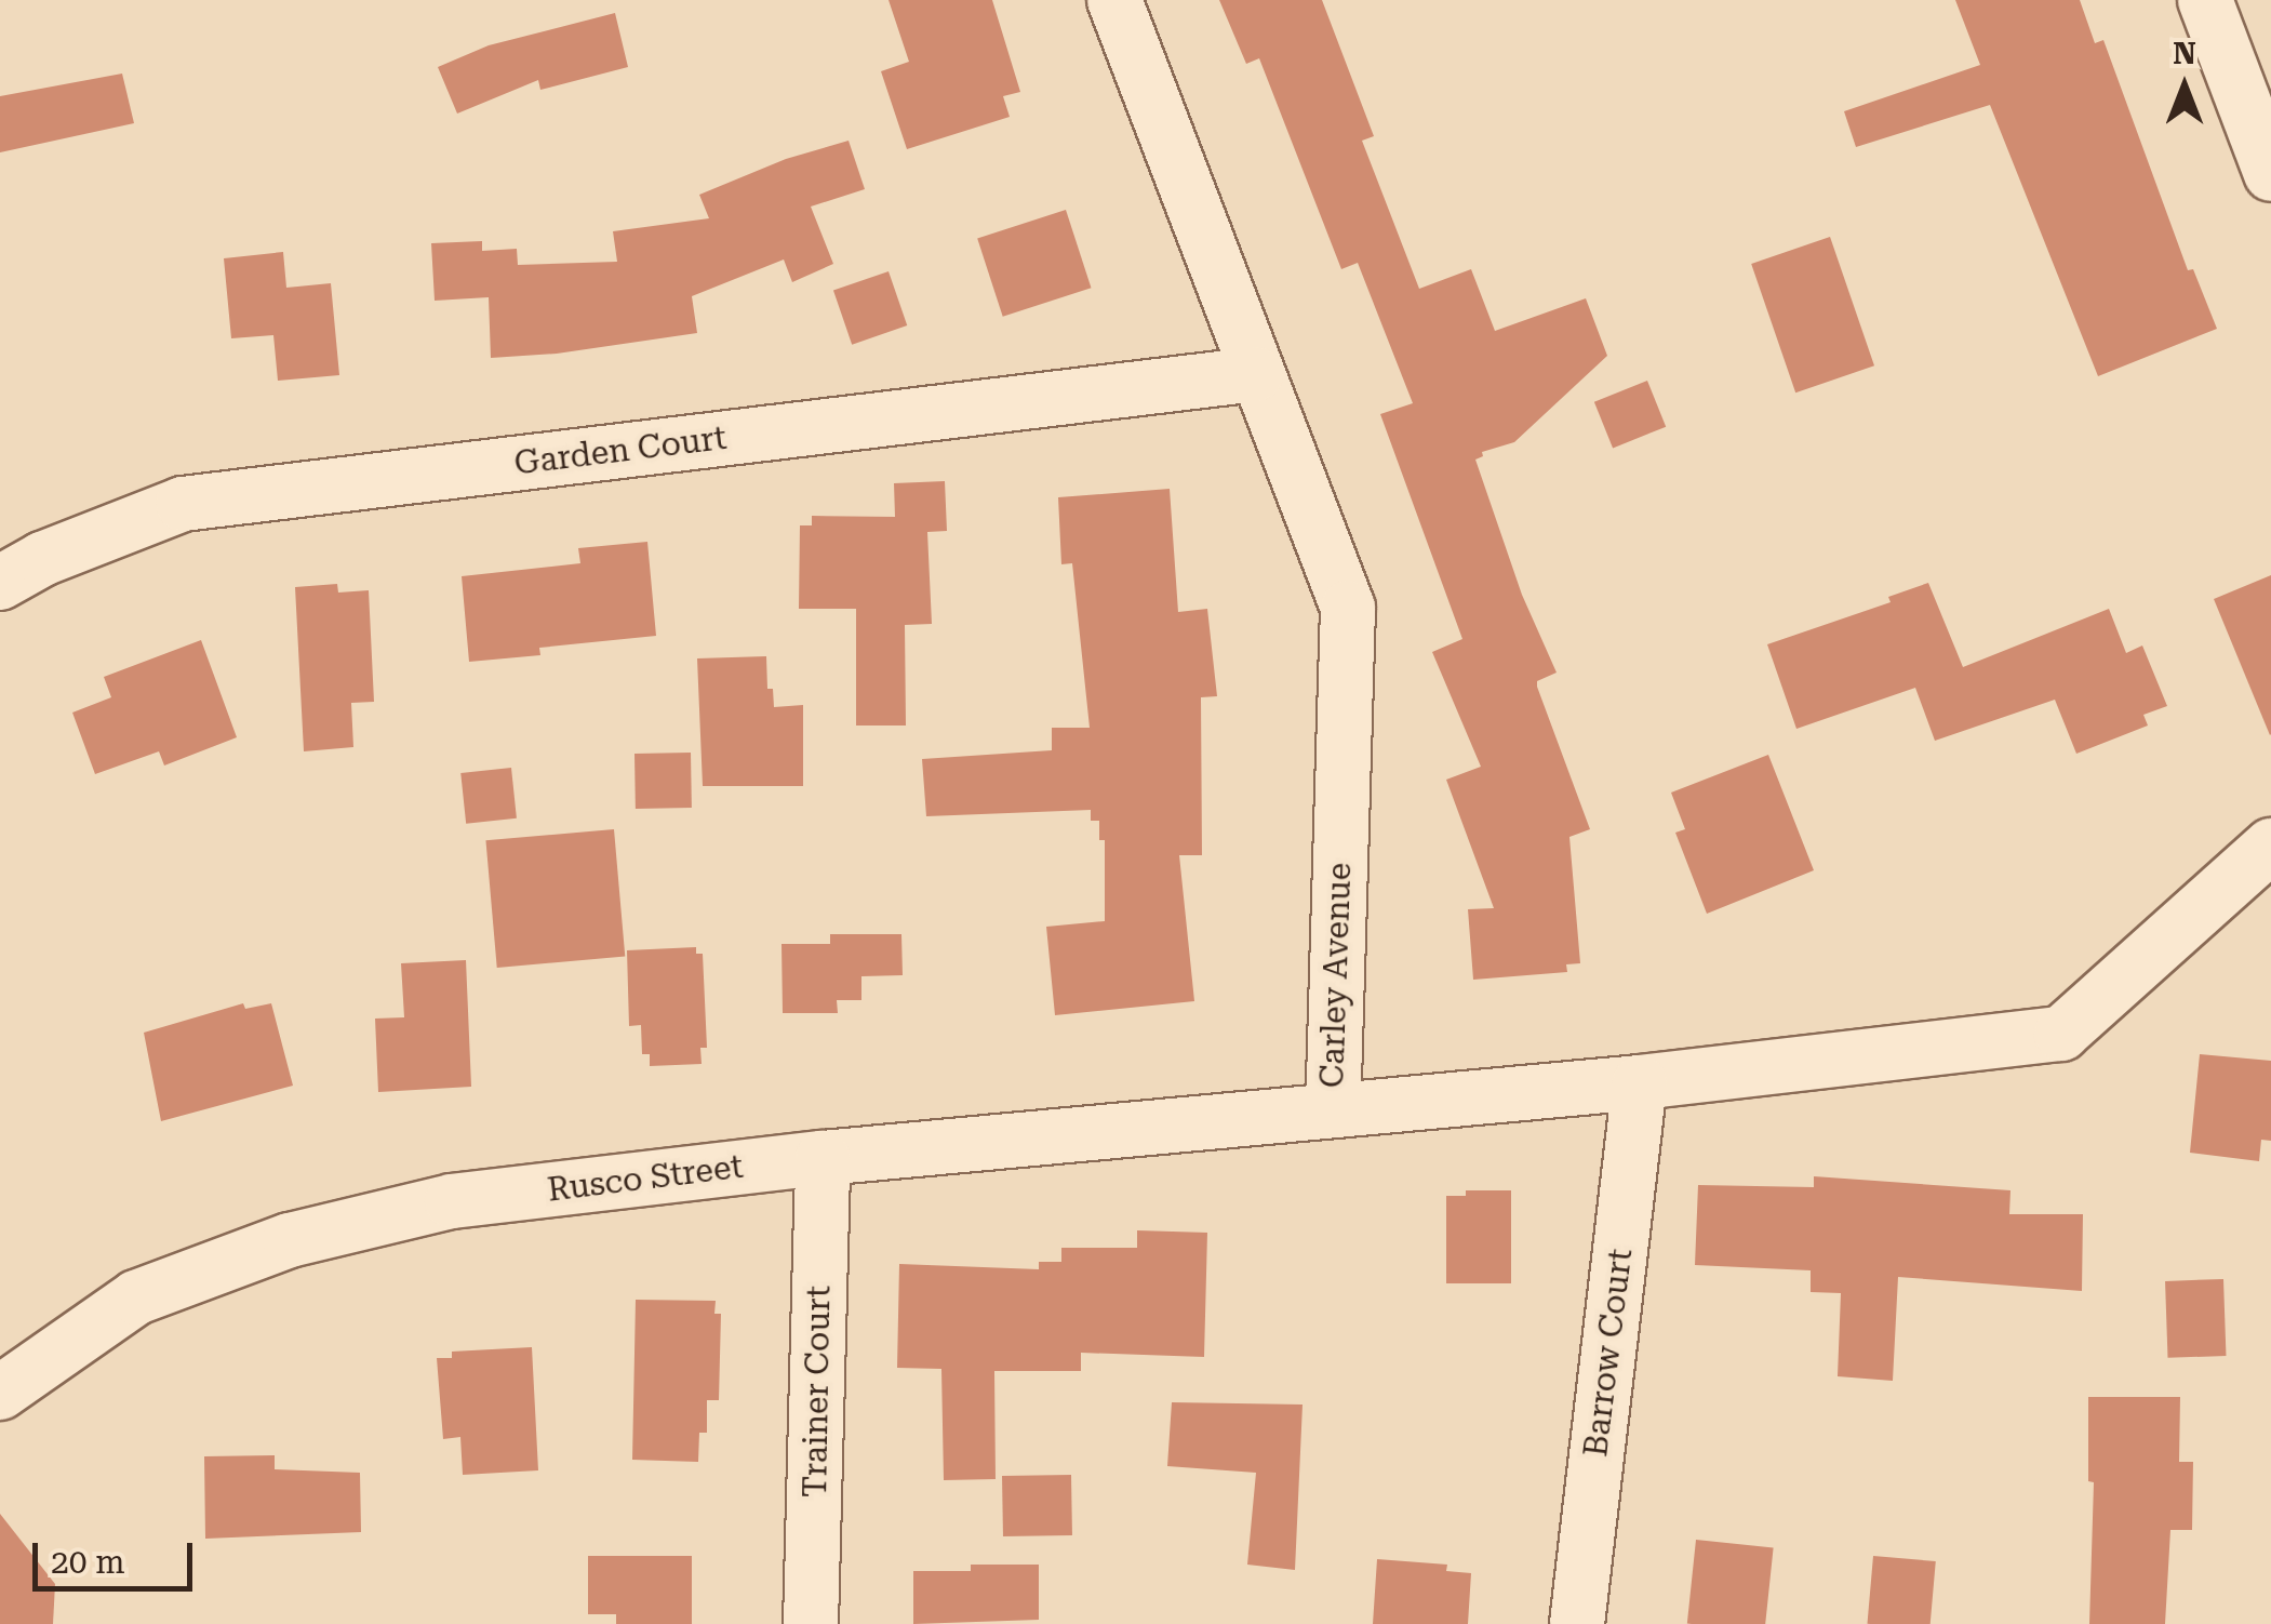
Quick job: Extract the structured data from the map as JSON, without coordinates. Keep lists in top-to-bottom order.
{
  "streets": {
    "street": [
      "Garden Court",
      "Carley Avenue",
      "Rusco Street",
      "Barrow Court",
      "Trainer Court"
    ]
  },
  "crossings": [
    ["Garden Court", "Carley Avenue"],
    ["Carley Avenue", "Rusco Street"],
    ["Carley Avenue", "Barrow Court"],
    ["Rusco Street", "Trainer Court"]
  ],
  "scale_bar": "20 m",
  "north": "top"
}
